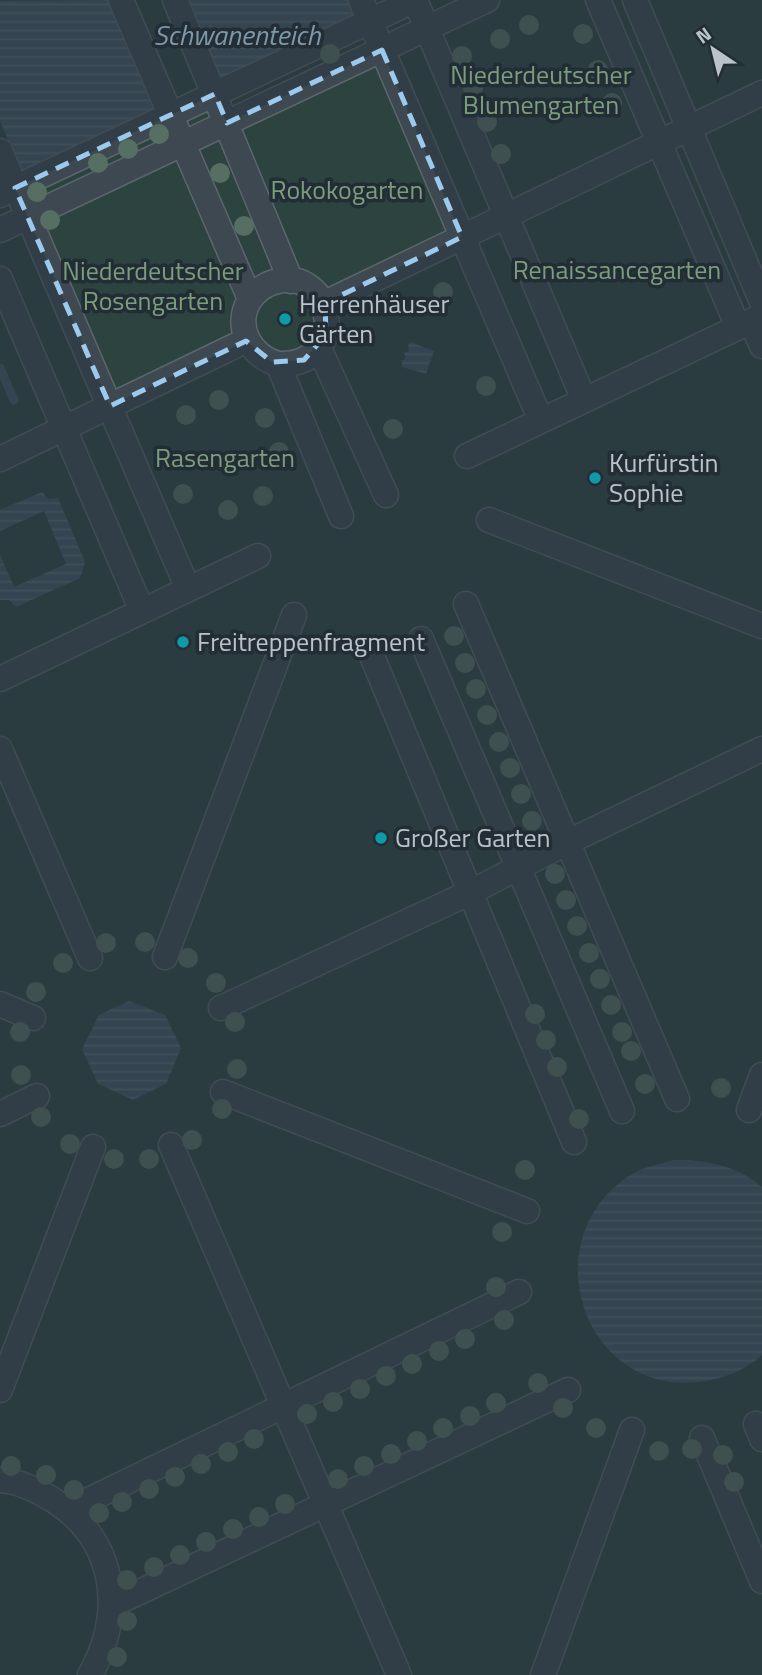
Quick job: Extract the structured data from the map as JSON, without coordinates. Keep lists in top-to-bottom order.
{
  "water": ["Schwanenteich"],
  "parks": [
    "Niederdeutscher Blumengarten",
    "Rokokogarten",
    "Renaissancegarten",
    "Niederdeutscher Rosengarten",
    "Rasengarten"
  ],
  "places": [
    "Herrenhäuser Gärten",
    "Kurfürstin Sophie",
    "Freitreppenfragment",
    "Großer Garten"
  ],
  "north": "top left"
}
